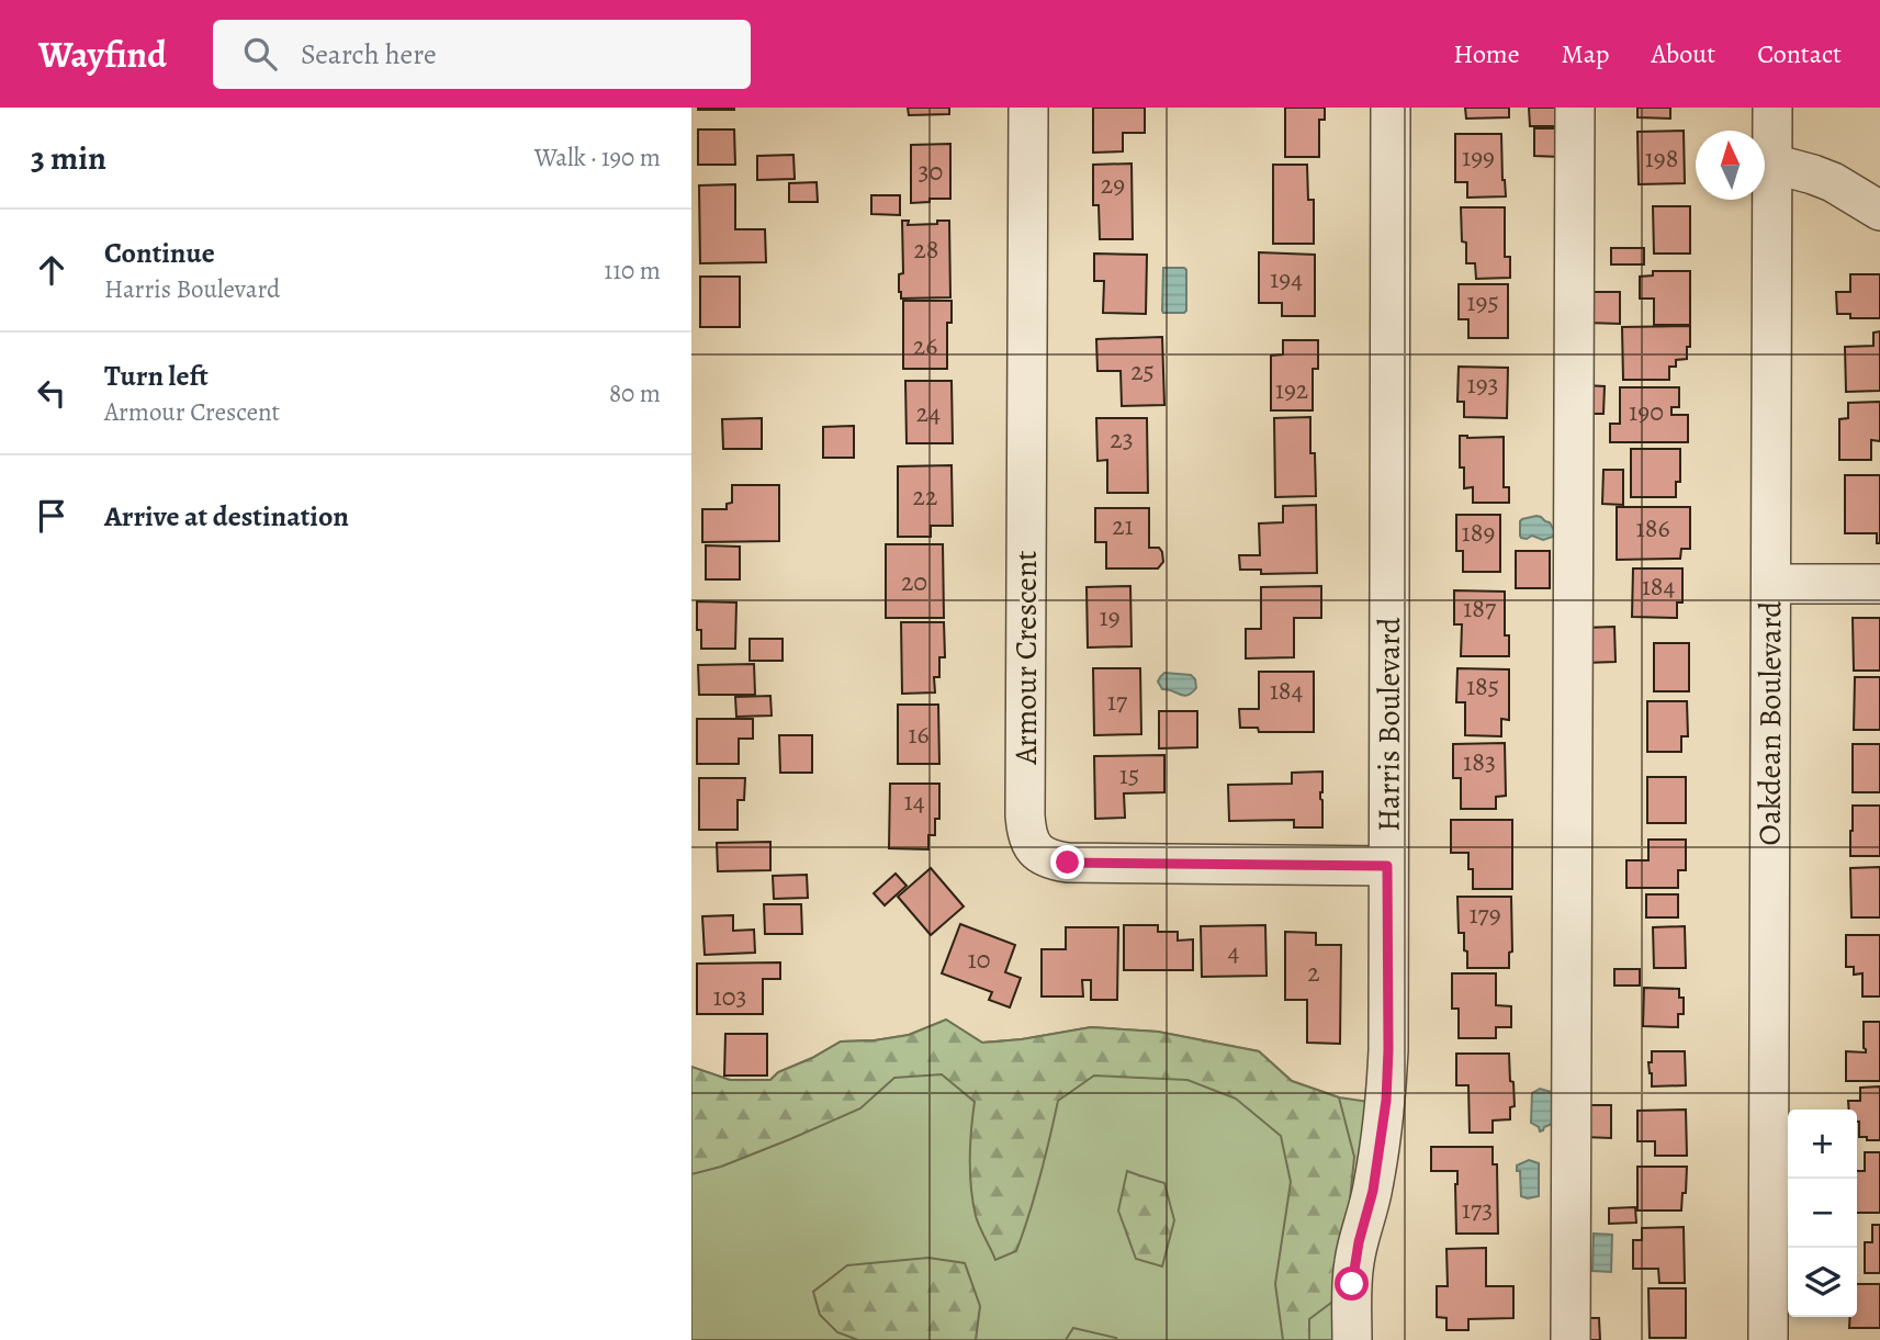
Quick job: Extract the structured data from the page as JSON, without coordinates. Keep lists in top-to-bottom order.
{
  "streets": {
    "street": ["Armour Crescent", "Oakdean Boulevard", "Harris Boulevard"]
  },
  "crossings": [
    ["Armour Crescent", "Harris Boulevard"]
  ],
  "house_numbers": [
    "199",
    "198",
    "30",
    "29",
    "28",
    "194",
    "195",
    "26",
    "25",
    "193",
    "192",
    "190",
    "24",
    "23",
    "22",
    "21",
    "186",
    "189",
    "20",
    "184",
    "187",
    "19",
    "185",
    "184",
    "17",
    "16",
    "183",
    "15",
    "14",
    "179",
    "4",
    "10",
    "2",
    "103",
    "173"
  ],
  "north": "top",
  "page": {
    "header": "Wayfind",
    "search": "Search here",
    "nav": [
      "Home",
      "Map",
      "About",
      "Contact"
    ],
    "heading": ["3 min", "Walk · 190 m"],
    "list": [
      ["Continue", "Harris Boulevard", "110 m"],
      ["Turn left", "Armour Crescent", "80 m"],
      "Arrive at destination"
    ],
    "map_buttons": ["+", "−"]
  }
}
